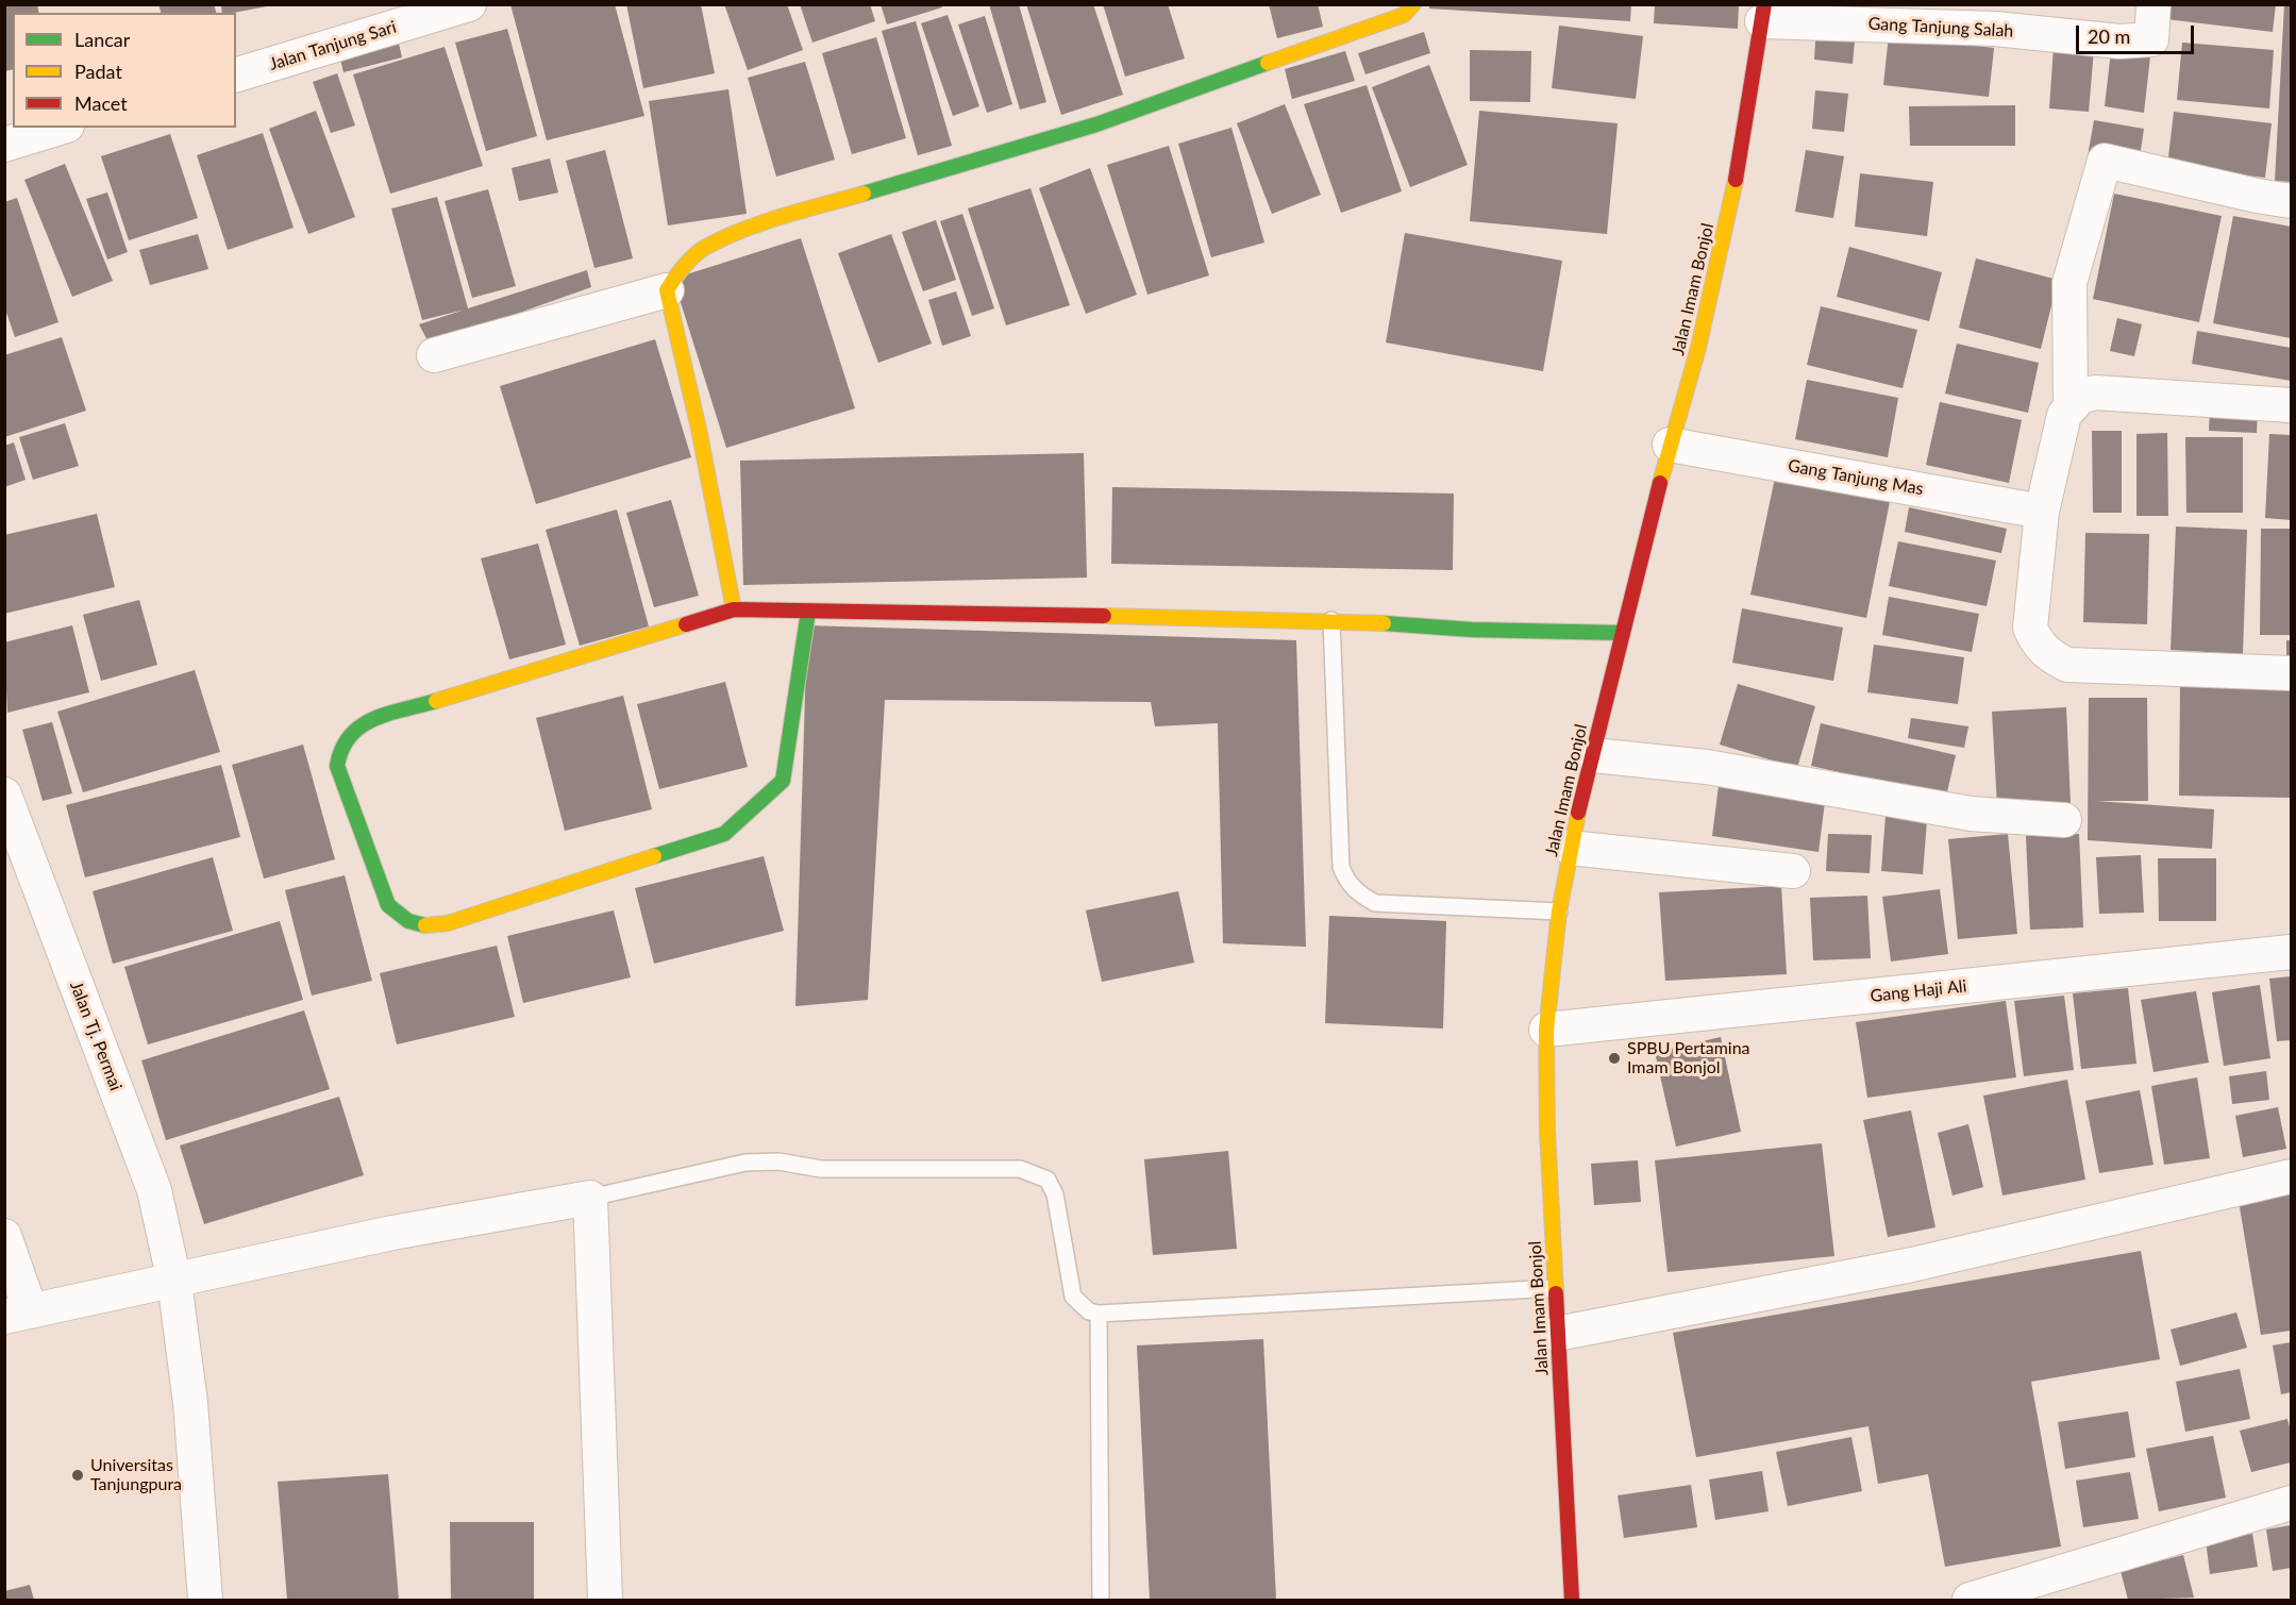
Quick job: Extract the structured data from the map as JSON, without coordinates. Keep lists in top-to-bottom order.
{
  "streets": {
    "street": [
      "Gang Tanjung Salah",
      "Jalan Tanjung Sari",
      "Jalan Imam Bonjol",
      "Gang Tanjung Mas",
      "Gang Haji Ali",
      "Jalan Tj. Permai"
    ]
  },
  "crossings": [
    ["Gang Tanjung Salah", "Jalan Imam Bonjol"],
    ["Jalan Imam Bonjol", "Gang Tanjung Mas"],
    ["Jalan Imam Bonjol", "Gang Haji Ali"]
  ],
  "places": ["SPBU Pertamina Imam Bonjol", "Universitas Tanjungpura"],
  "legend": ["Lancar", "Padat", "Macet"],
  "scale_bar": "20 m"
}
